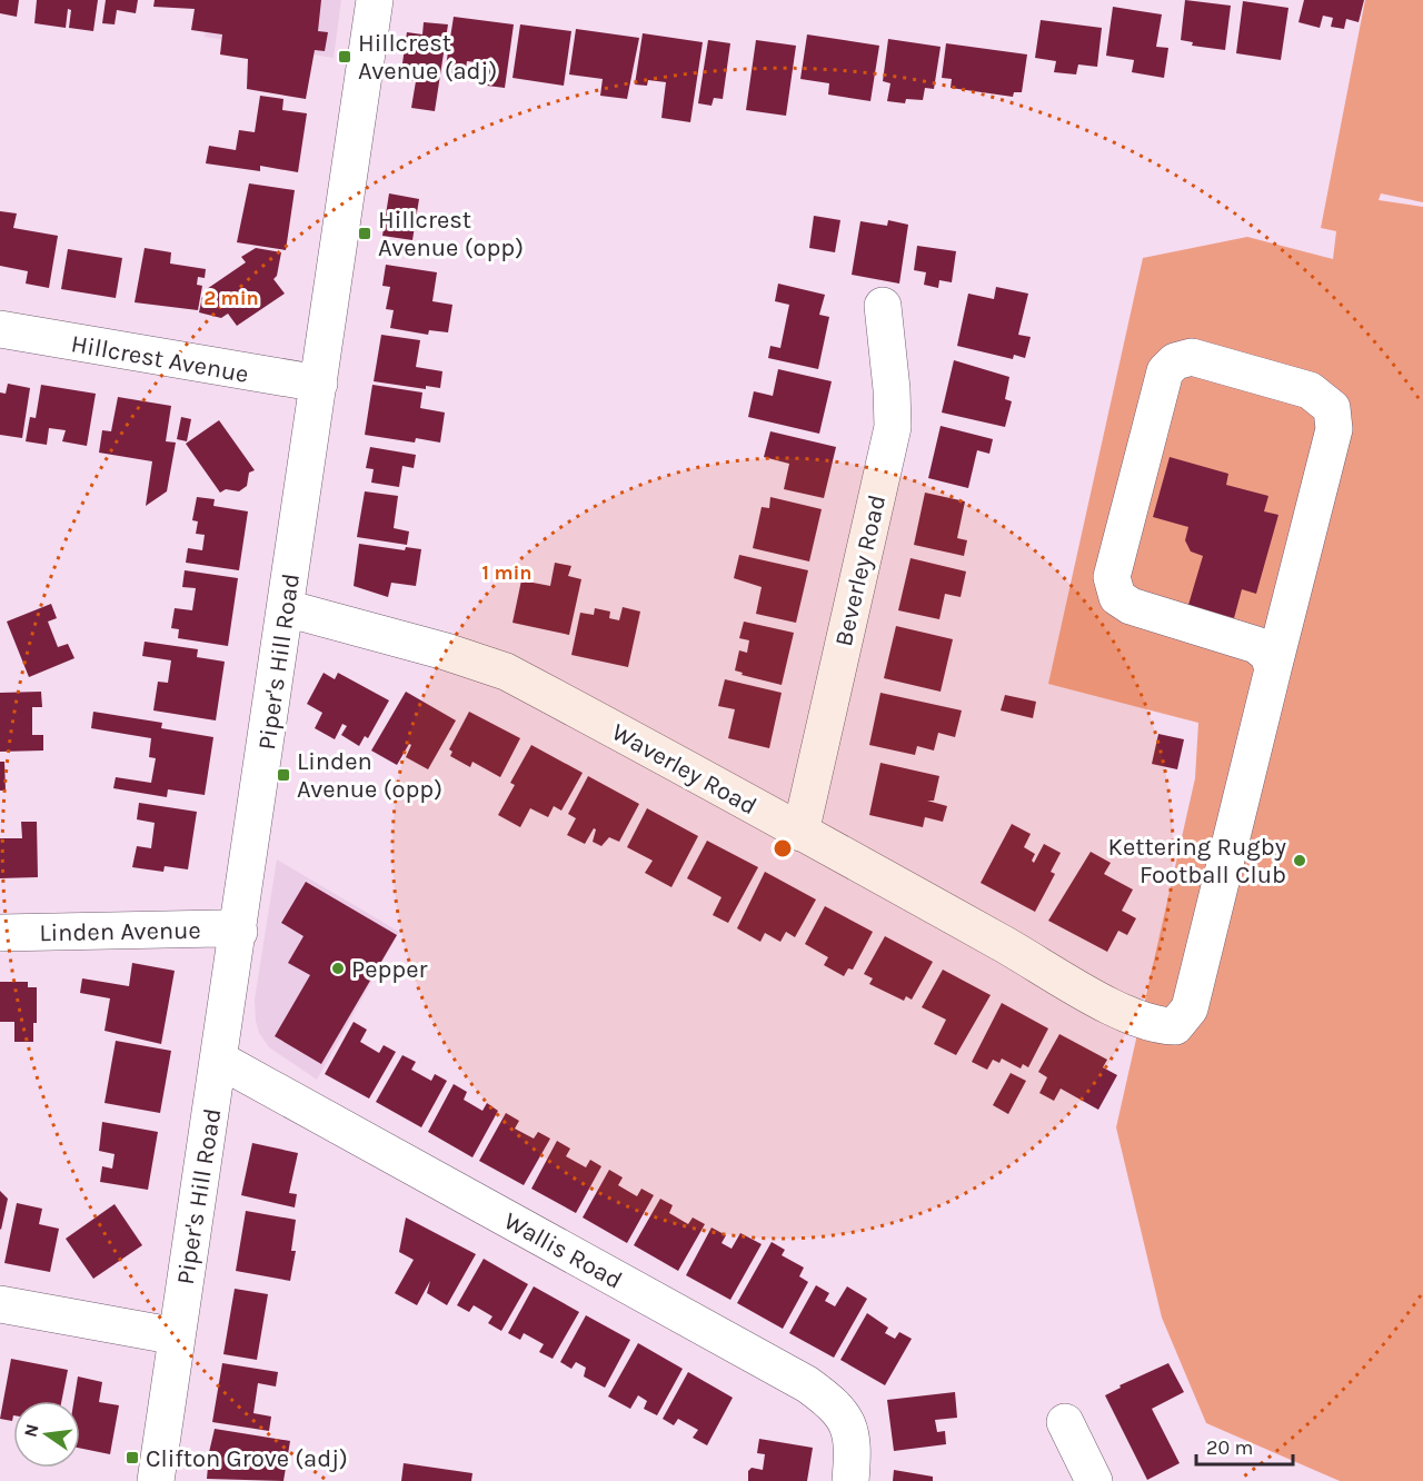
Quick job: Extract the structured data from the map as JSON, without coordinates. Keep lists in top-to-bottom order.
{
  "streets": {
    "street": [
      "Hillcrest Avenue",
      "Beverley Road",
      "Piper's Hill Road",
      "Waverley Road",
      "Linden Avenue",
      "Wallis Road"
    ]
  },
  "crossings": [
    ["Hillcrest Avenue", "Piper's Hill Road"],
    ["Beverley Road", "Waverley Road"],
    ["Piper's Hill Road", "Waverley Road"],
    ["Piper's Hill Road", "Linden Avenue"],
    ["Piper's Hill Road", "Wallis Road"]
  ],
  "places": {
    "transit": [
      "Hillcrest Avenue (adj)",
      "Hillcrest Avenue (opp)",
      "Linden Avenue (opp)",
      "Clifton Grove (adj)"
    ],
    "other": ["Kettering Rugby Football Club", "Pepper"]
  },
  "scale_bar": "20 m",
  "north": "left",
  "rings": ["2 min", "1 min"]
}
